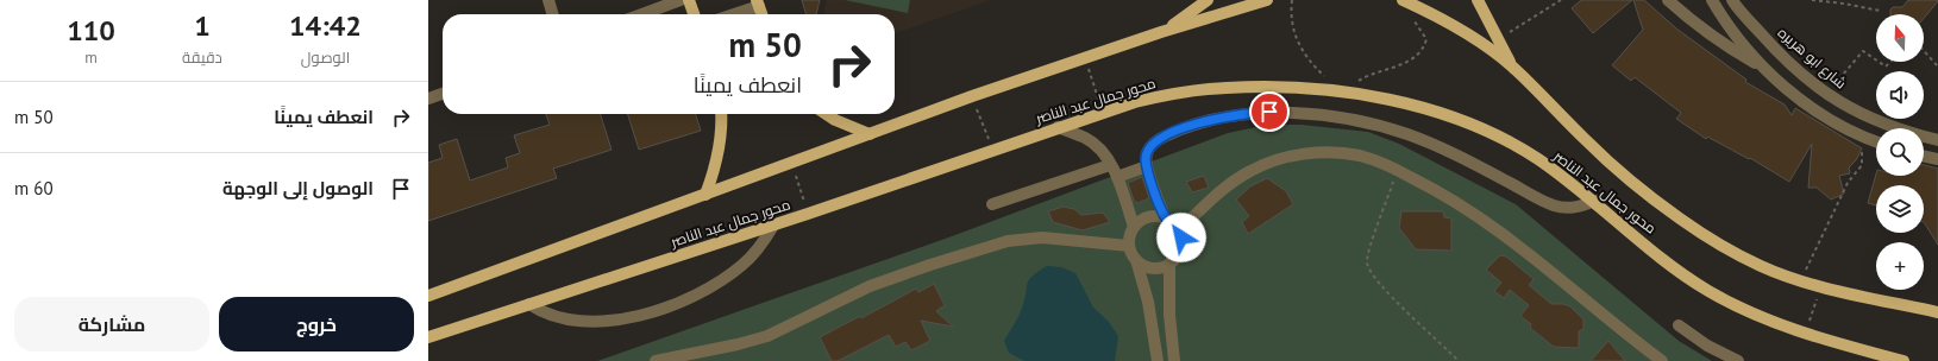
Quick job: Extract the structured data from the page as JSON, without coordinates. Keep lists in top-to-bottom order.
{
  "streets": {
    "main road": ["محور جمال عبد الناصر"],
    "street": ["شارع ابو هريره"]
  },
  "north": "top",
  "page": {
    "eta": [
      "14:42",
      "الوصول",
      "1",
      "دقيقة",
      "110",
      "m"
    ],
    "map_buttons": "+",
    "turn": ["50 m", "انعطف يمينًا"],
    "list": [
      {
        "name": "انعطف يمينًا",
        "value": "50 m"
      },
      {
        "name": "الوصول إلى الوجهة",
        "value": "60 m"
      }
    ],
    "buttons": ["خروج", "مشاركة"]
  }
}
